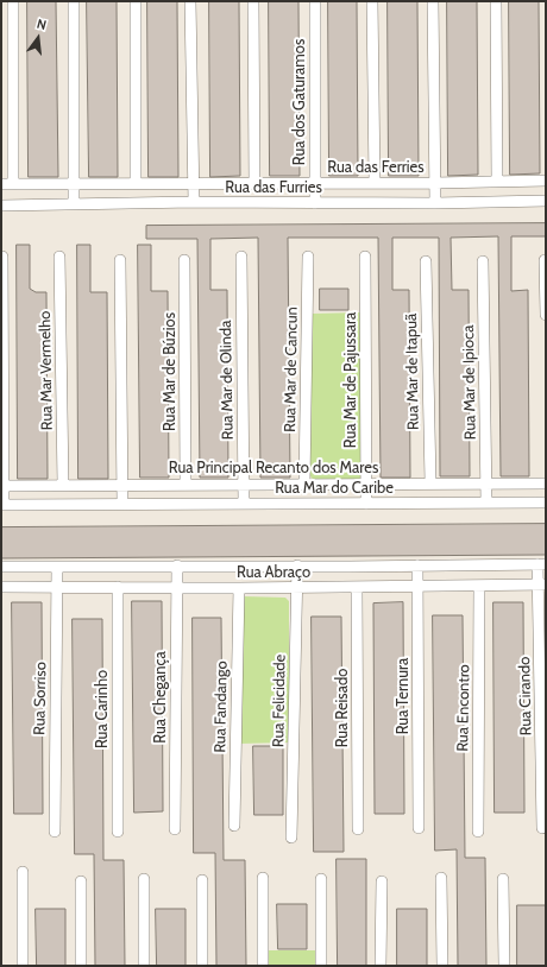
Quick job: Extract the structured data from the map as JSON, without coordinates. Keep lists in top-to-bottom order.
{
  "streets": {
    "street": [
      "Rua dos Gaturamos",
      "Rua das Ferries",
      "Rua das Furries",
      "Rua Mar de Cancun",
      "Rua Mar Vermelho",
      "Rua Mar de Búzios",
      "Rua Mar de Itapuã",
      "Rua Mar de Olinda",
      "Rua Mar de Pajussara",
      "Rua Mar de Ipioca",
      "Rua Principal Recanto dos Mares",
      "Rua Mar do Caribe",
      "Rua Abraço",
      "Rua Ternura",
      "Rua Cirando",
      "Rua Chegança",
      "Rua Sorriso",
      "Rua Felicidade",
      "Rua Fandango",
      "Rua Reisado",
      "Rua Encontro",
      "Rua Carinho"
    ]
  },
  "crossings": [
    ["Rua dos Gaturamos", "Rua das Ferries"],
    ["Rua dos Gaturamos", "Rua das Furries"],
    ["Rua Mar de Cancun", "Rua Principal Recanto dos Mares"],
    ["Rua Mar Vermelho", "Rua Principal Recanto dos Mares"],
    ["Rua Mar de Búzios", "Rua Principal Recanto dos Mares"],
    ["Rua Mar de Itapuã", "Rua Principal Recanto dos Mares"],
    ["Rua Mar de Olinda", "Rua Principal Recanto dos Mares"],
    ["Rua Mar de Olinda", "Rua Mar do Caribe"],
    ["Rua Mar de Pajussara", "Rua Principal Recanto dos Mares"],
    ["Rua Mar de Pajussara", "Rua Mar do Caribe"],
    ["Rua Mar de Ipioca", "Rua Principal Recanto dos Mares"],
    ["Rua Mar de Ipioca", "Rua Mar do Caribe"],
    ["Rua Abraço", "Rua Ternura"],
    ["Rua Abraço", "Rua Cirando"],
    ["Rua Abraço", "Rua Chegança"],
    ["Rua Abraço", "Rua Sorriso"],
    ["Rua Abraço", "Rua Felicidade"],
    ["Rua Abraço", "Rua Fandango"],
    ["Rua Abraço", "Rua Reisado"],
    ["Rua Abraço", "Rua Encontro"],
    ["Rua Abraço", "Rua Carinho"]
  ],
  "north": "top"
}
